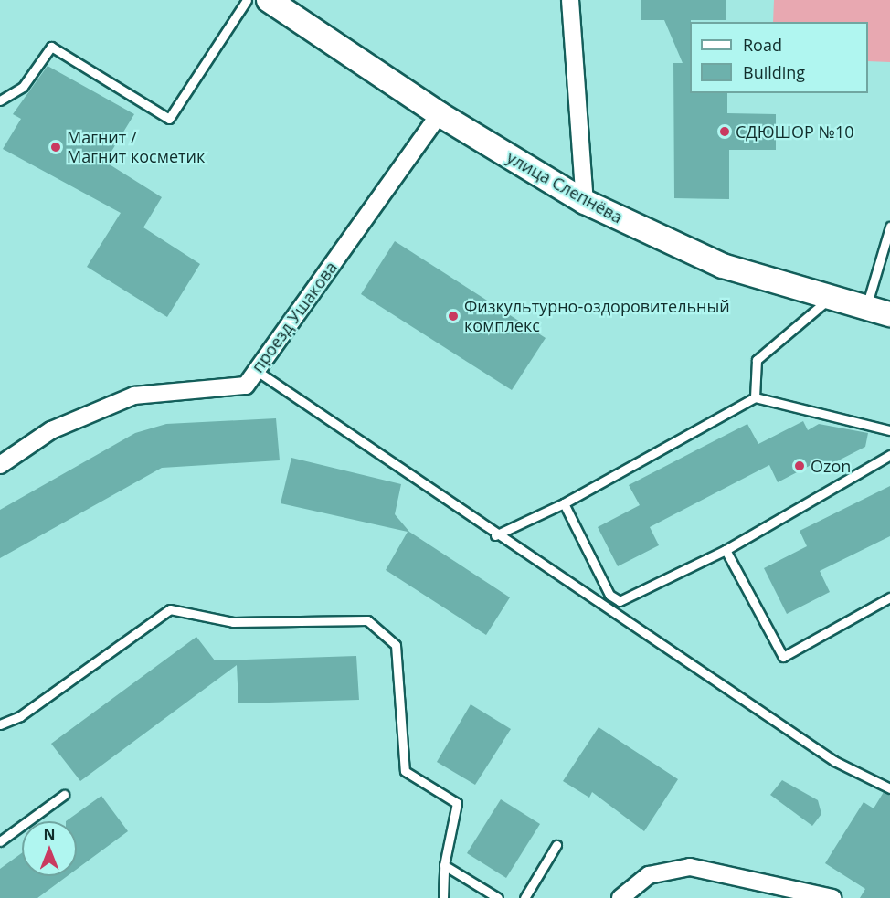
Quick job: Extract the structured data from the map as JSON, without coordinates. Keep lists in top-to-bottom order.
{
  "streets": {
    "street": ["улица Слепнёва", "проезд Ушакова"]
  },
  "crossings": [
    ["улица Слепнёва", "проезд Ушакова"]
  ],
  "places": [
    "СДЮШОР №10",
    "Магнит / Магнит косметик",
    "Физкультурно-оздоровительный комплекс",
    "Ozon"
  ],
  "legend": ["Road", "Building"],
  "north": "top"
}
